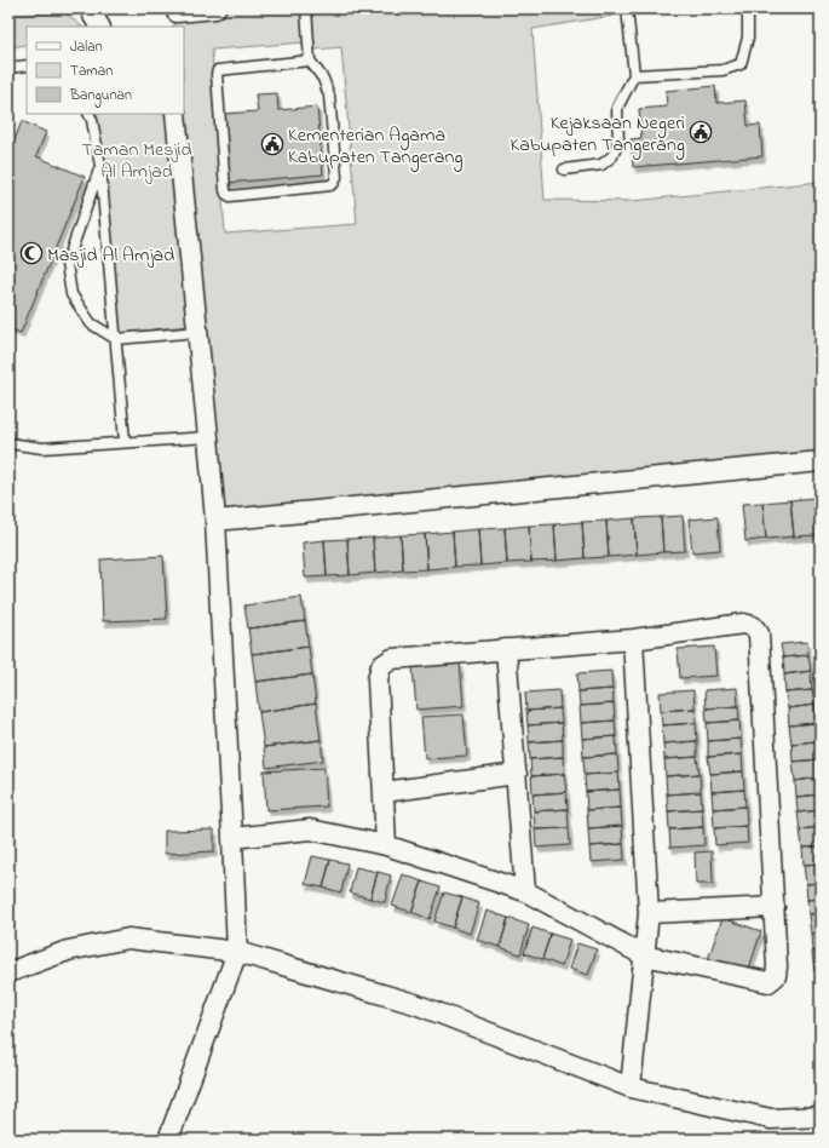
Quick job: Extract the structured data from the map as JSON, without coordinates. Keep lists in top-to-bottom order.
{
  "parks": ["Taman Mesjid Al Amjad"],
  "places": {
    "public building": ["Kejaksaan Negeri Kabupaten Tangerang", "Kementerian Agama Kabupaten Tangerang"],
    "mosque": ["Masjid Al Amjad"]
  },
  "legend": ["Jalan", "Taman", "Bangunan"]
}
